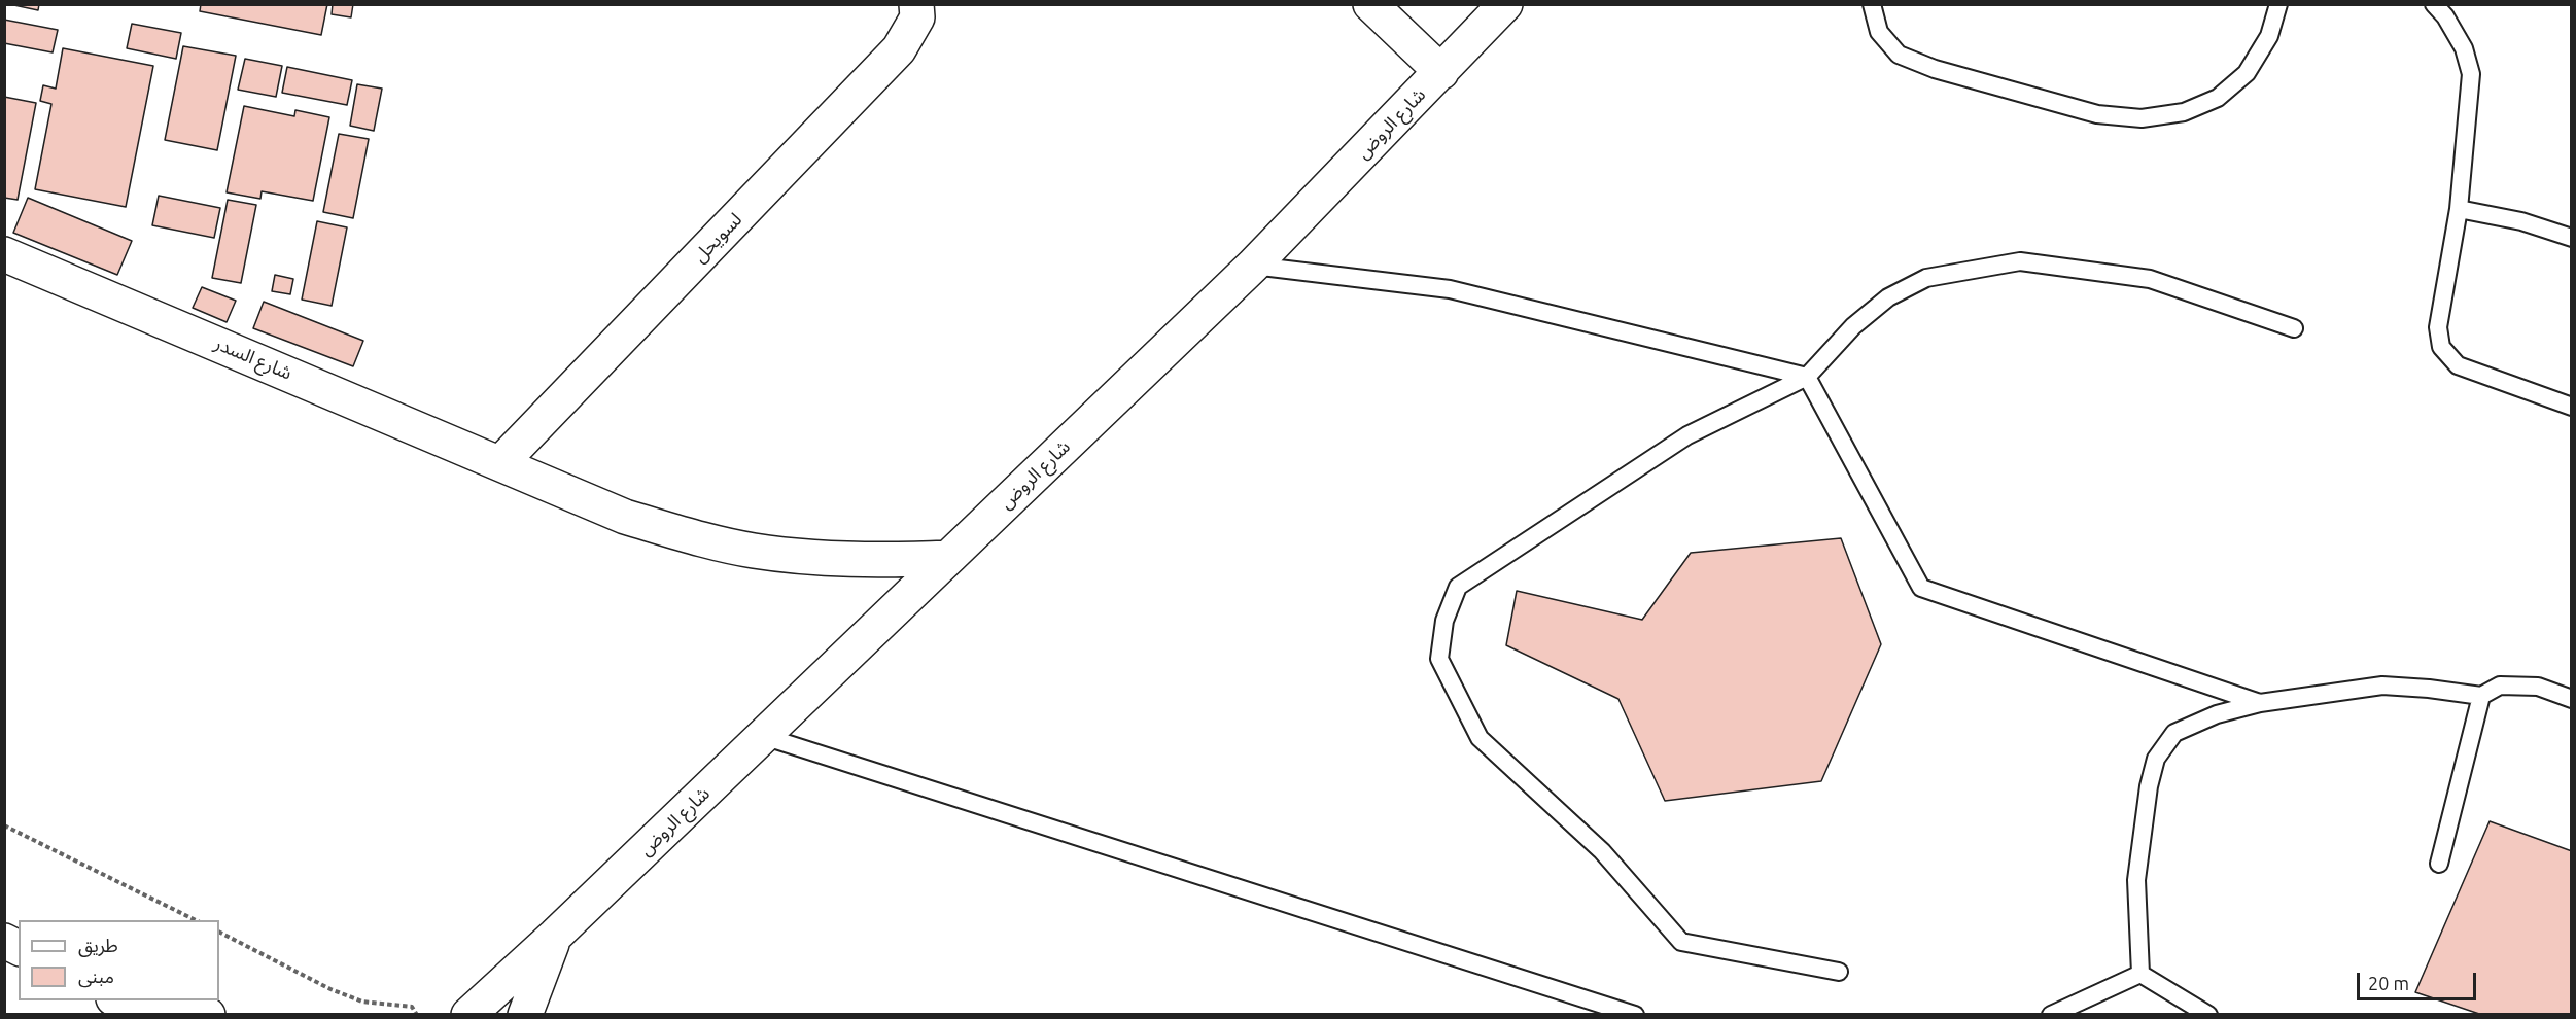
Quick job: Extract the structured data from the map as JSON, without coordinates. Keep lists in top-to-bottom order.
{
  "streets": {
    "main road": ["شارع الروض", "لسويحل", "شارع السدر"]
  },
  "crossings": [
    ["شارع الروض", "شارع السدر"],
    ["لسويحل", "شارع السدر"]
  ],
  "legend": ["طريق", "مبنى"],
  "scale_bar": "20 m"
}
